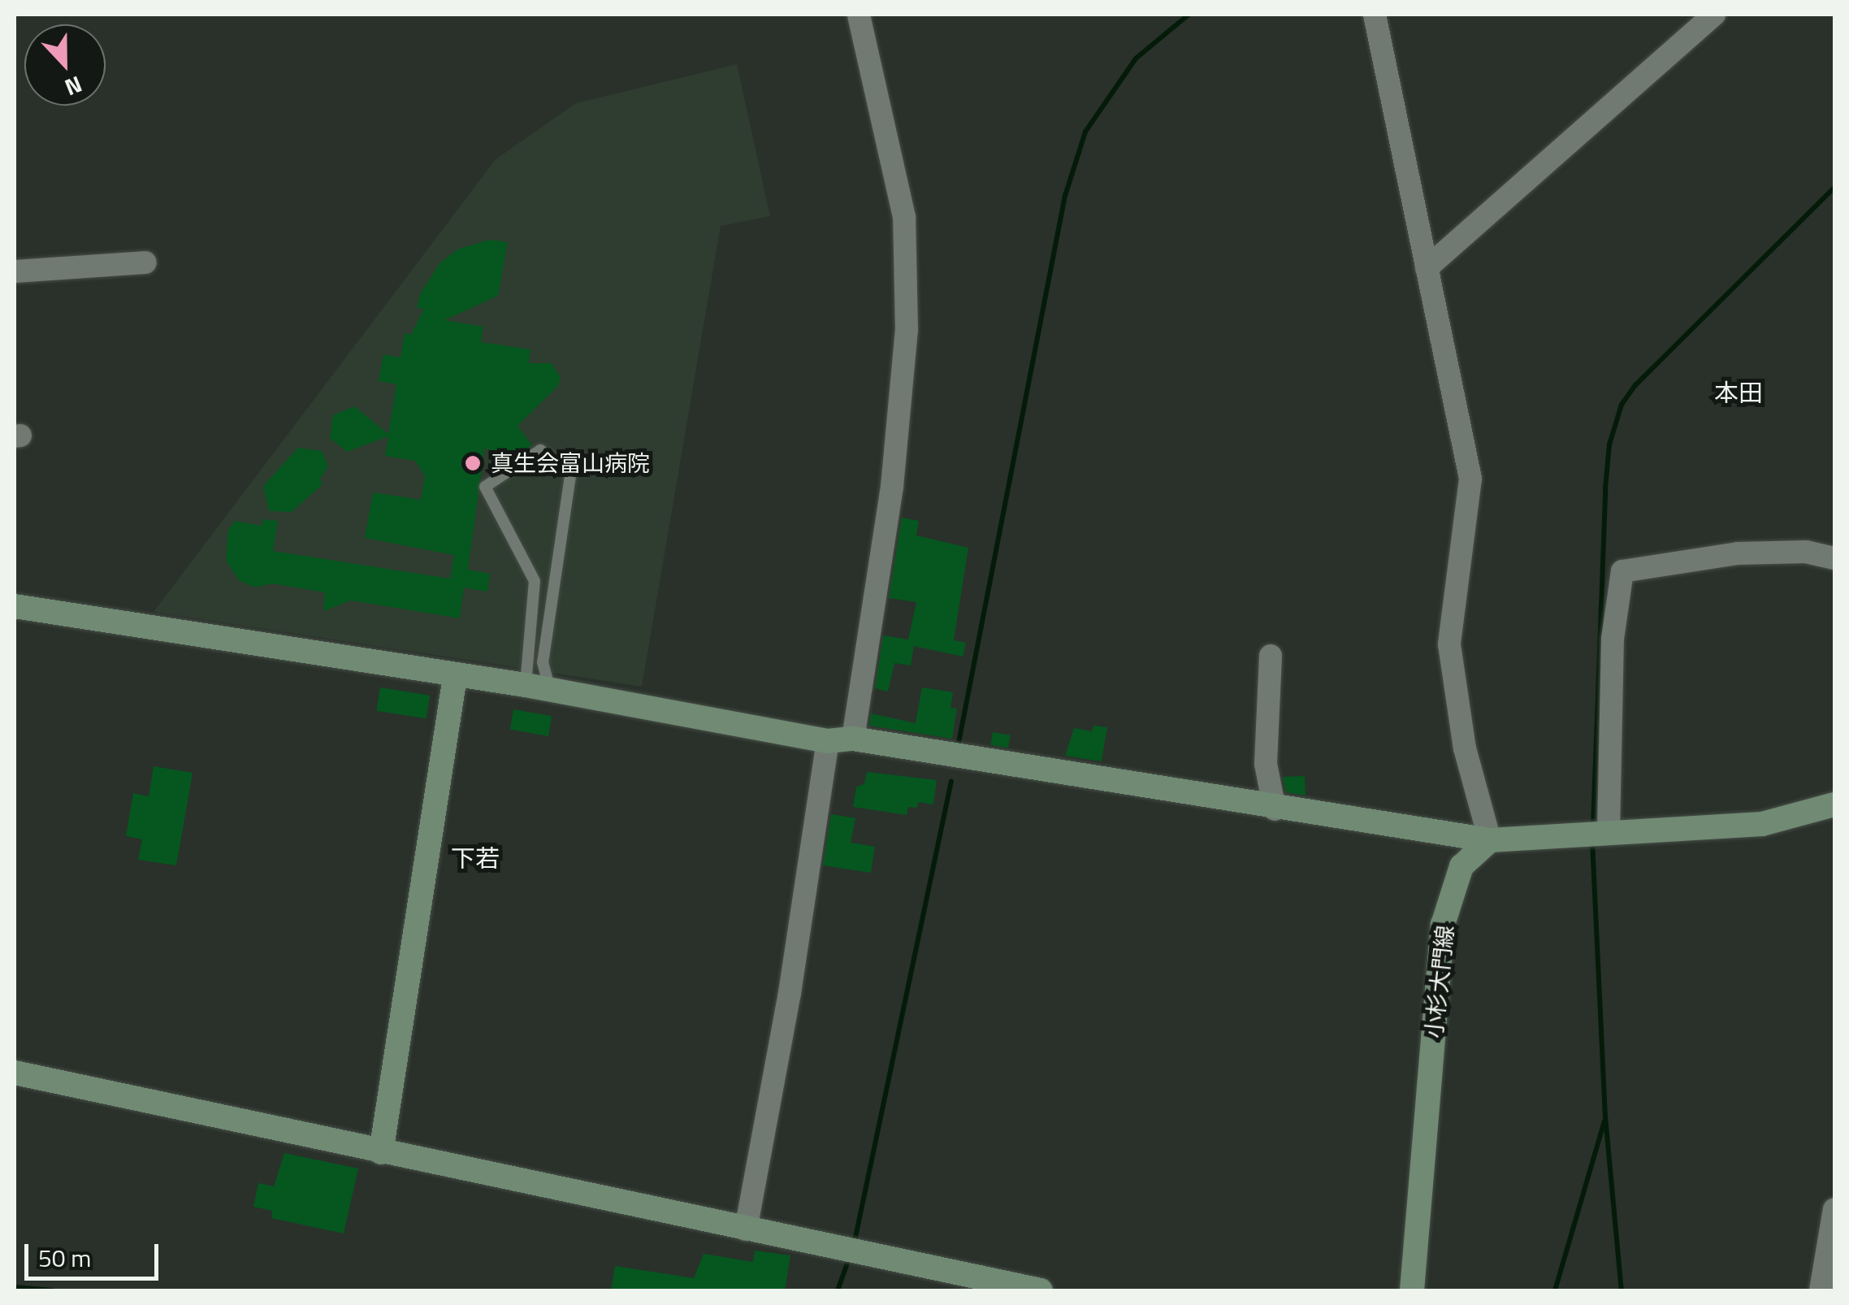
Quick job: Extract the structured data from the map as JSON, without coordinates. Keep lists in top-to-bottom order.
{
  "streets": {
    "street": ["小杉大門線"]
  },
  "districts": ["本田", "下若"],
  "places": ["真生会富山病院"],
  "scale_bar": "50 m",
  "north": "bottom"
}
